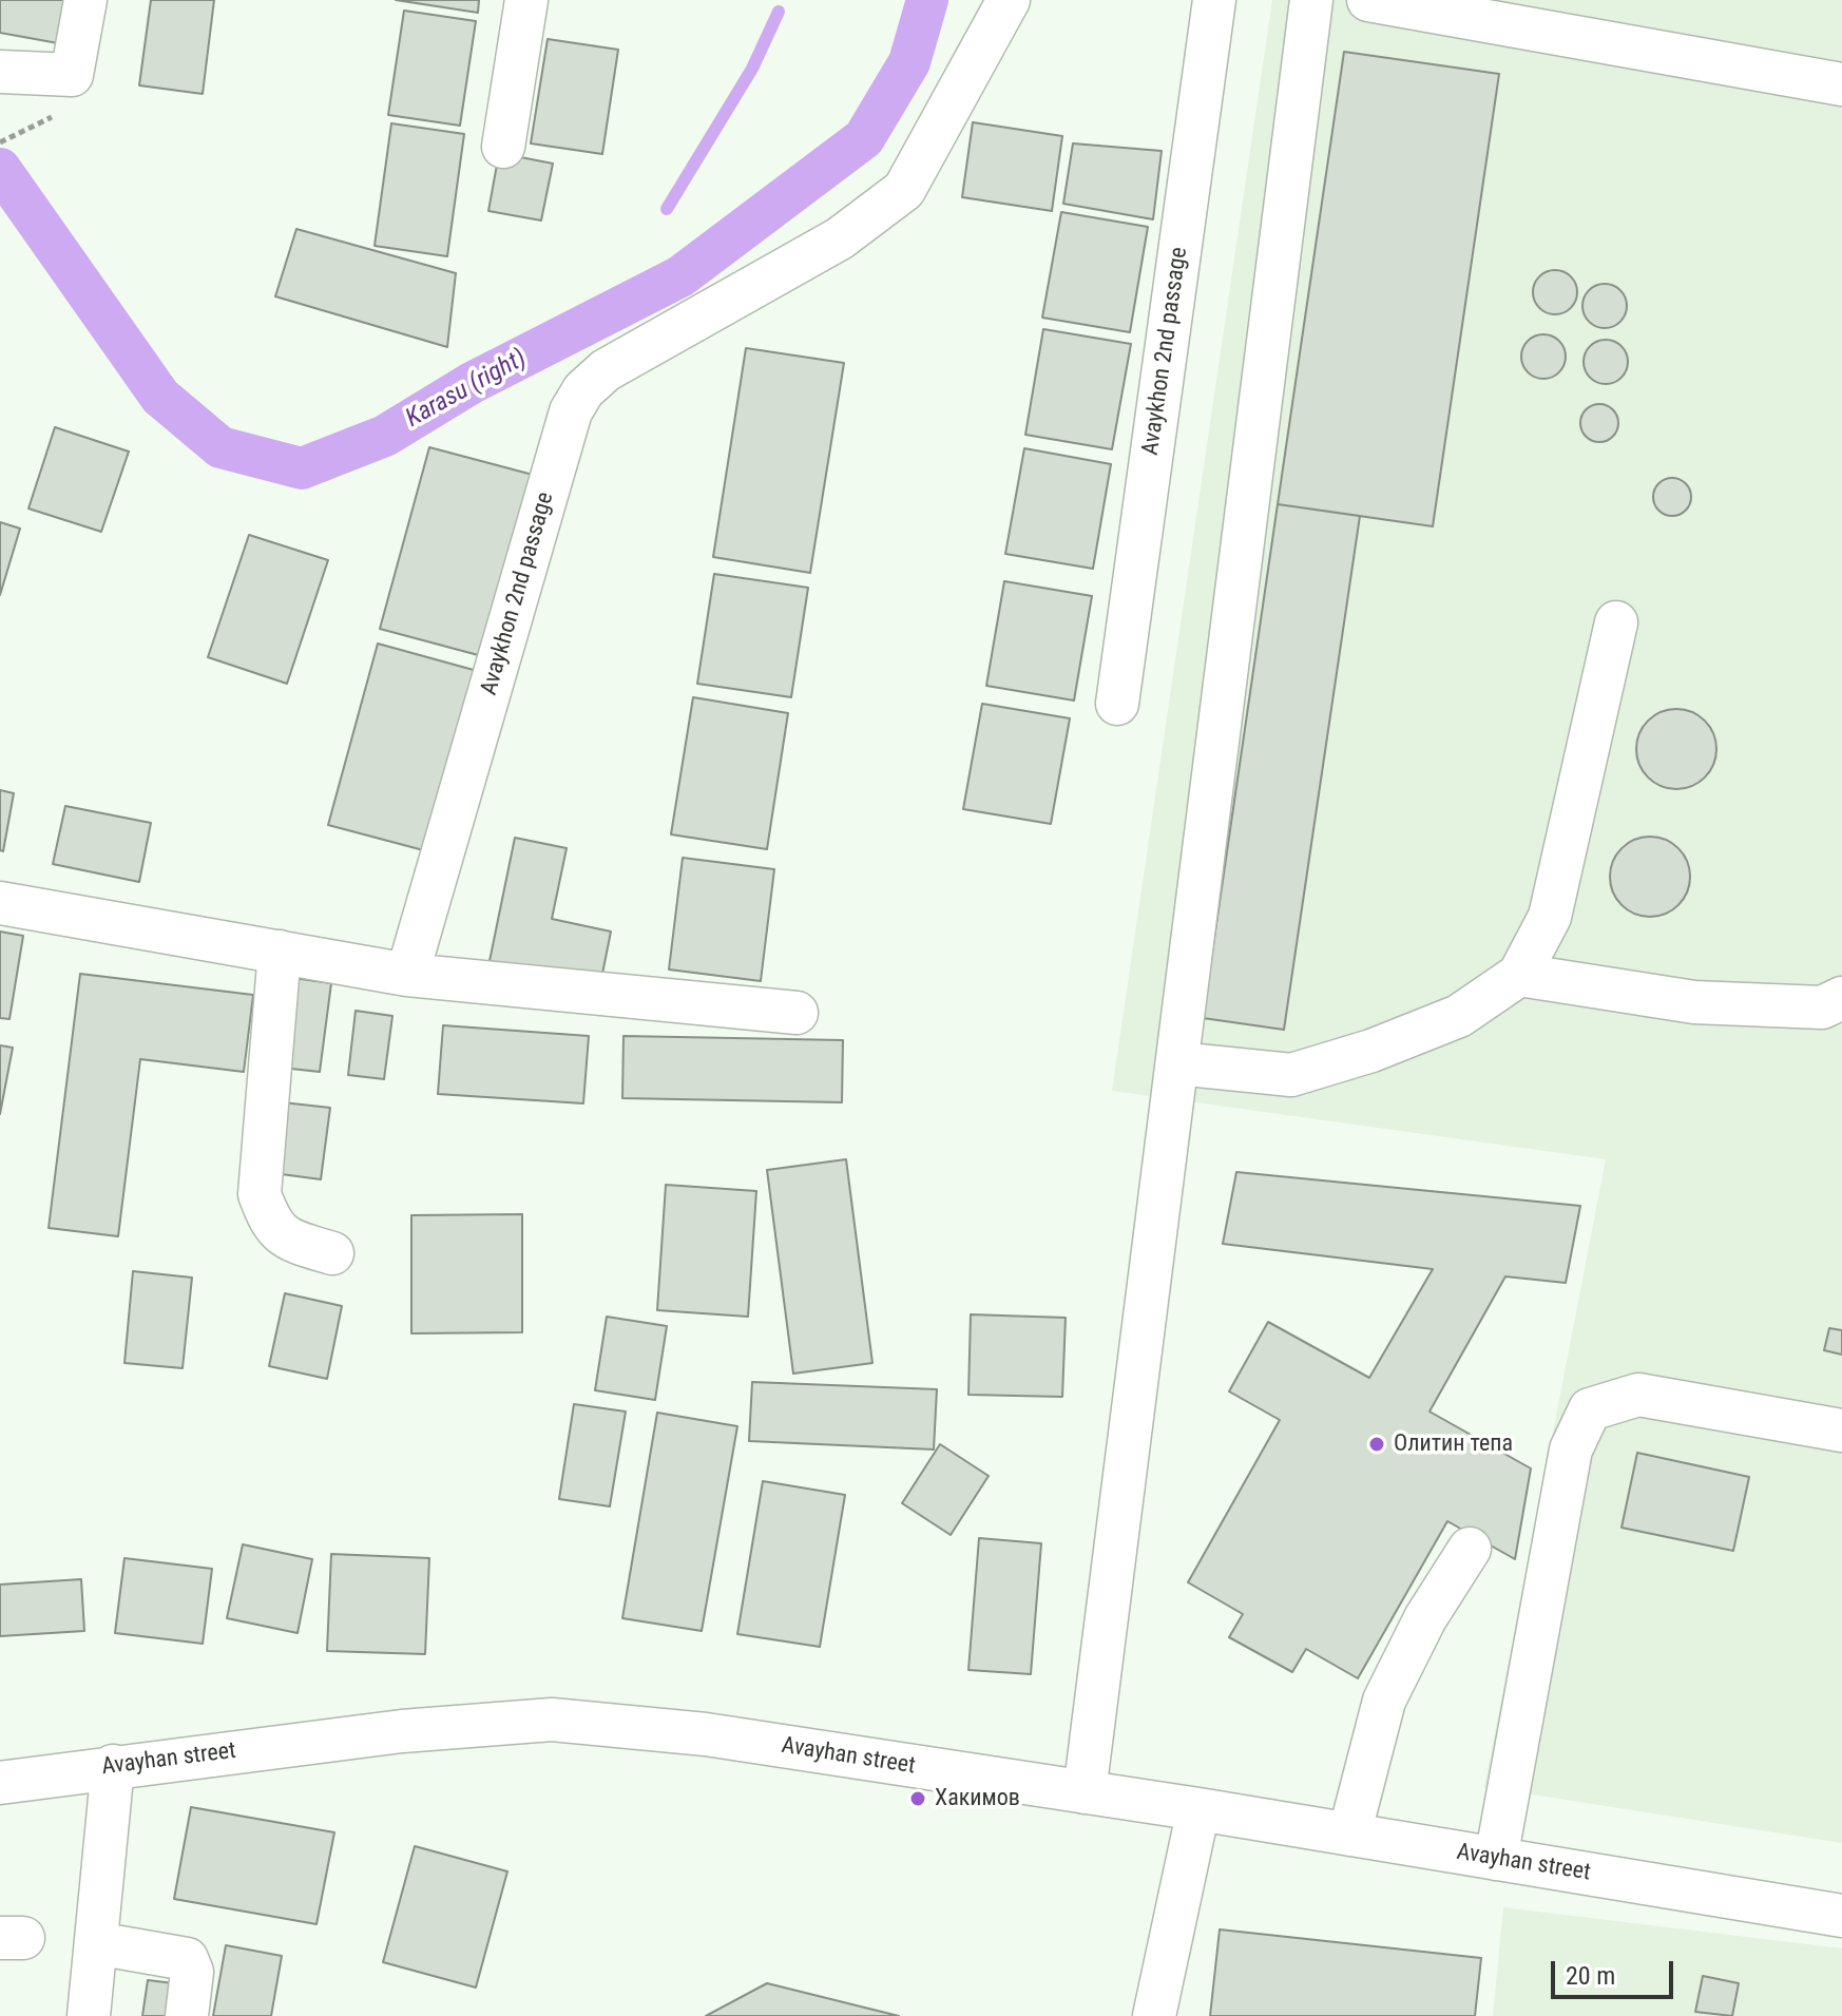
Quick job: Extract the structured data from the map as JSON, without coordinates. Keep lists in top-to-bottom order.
{
  "streets": {
    "street": ["Avaykhon 2nd passage", "Avayhan street"]
  },
  "water": ["Karasu (right)"],
  "places": ["Олитин тепа", "Хакимов"],
  "scale_bar": "20 m"
}
